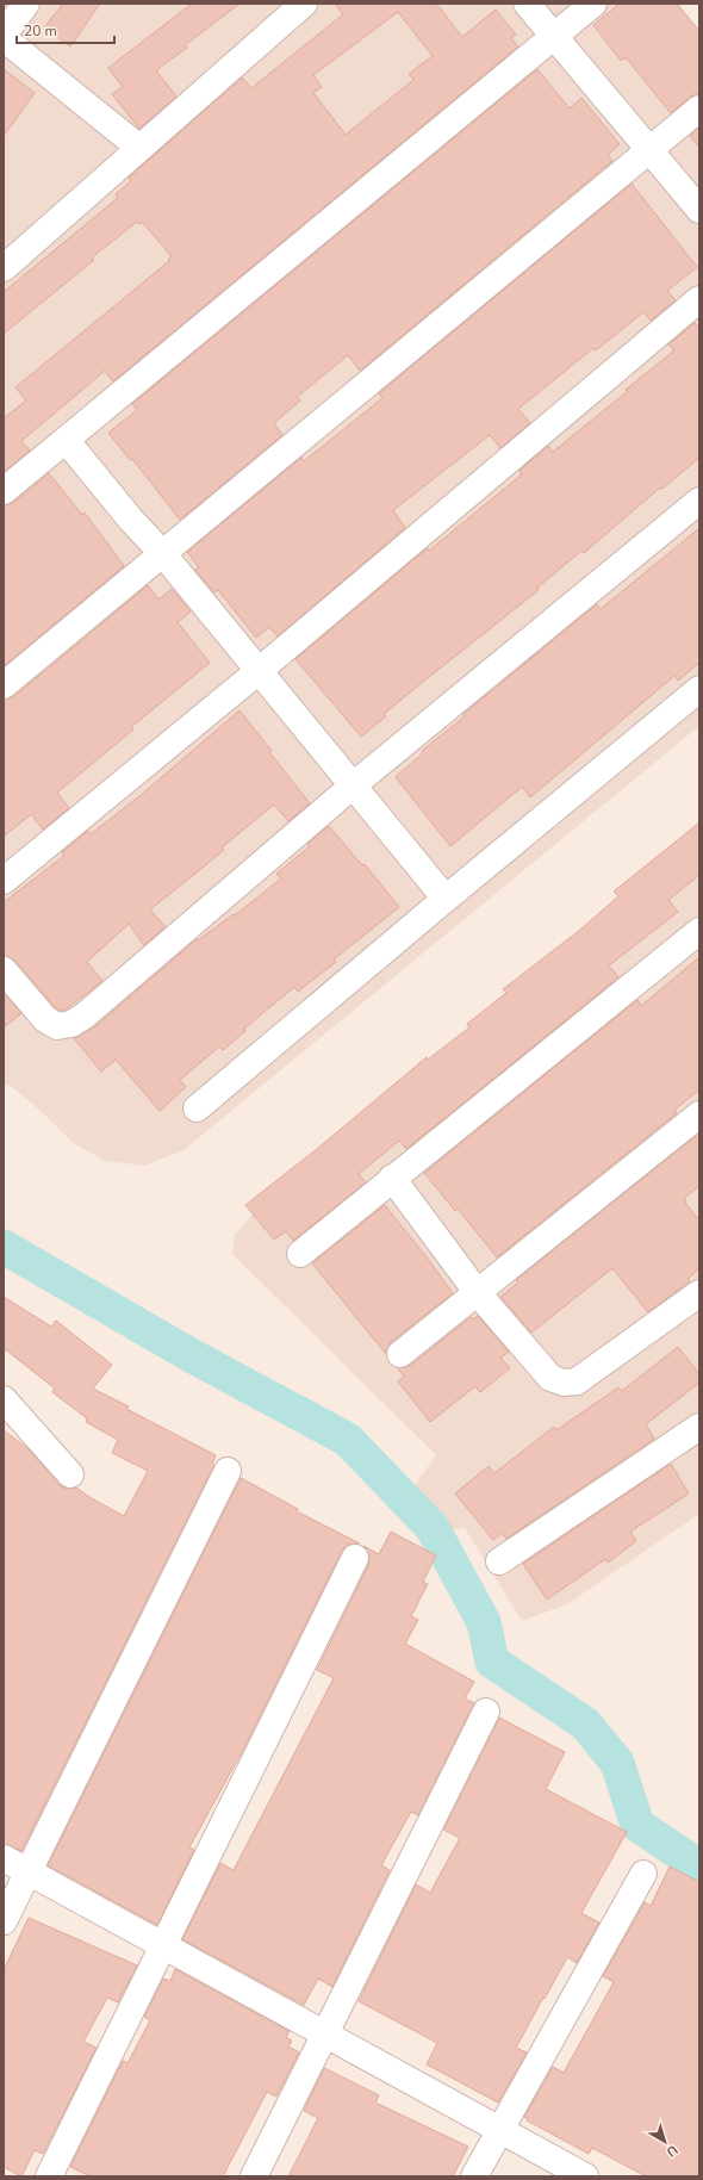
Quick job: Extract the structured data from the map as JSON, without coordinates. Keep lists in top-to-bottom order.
{
  "scale_bar": "20 m",
  "north": "bottom right"
}
